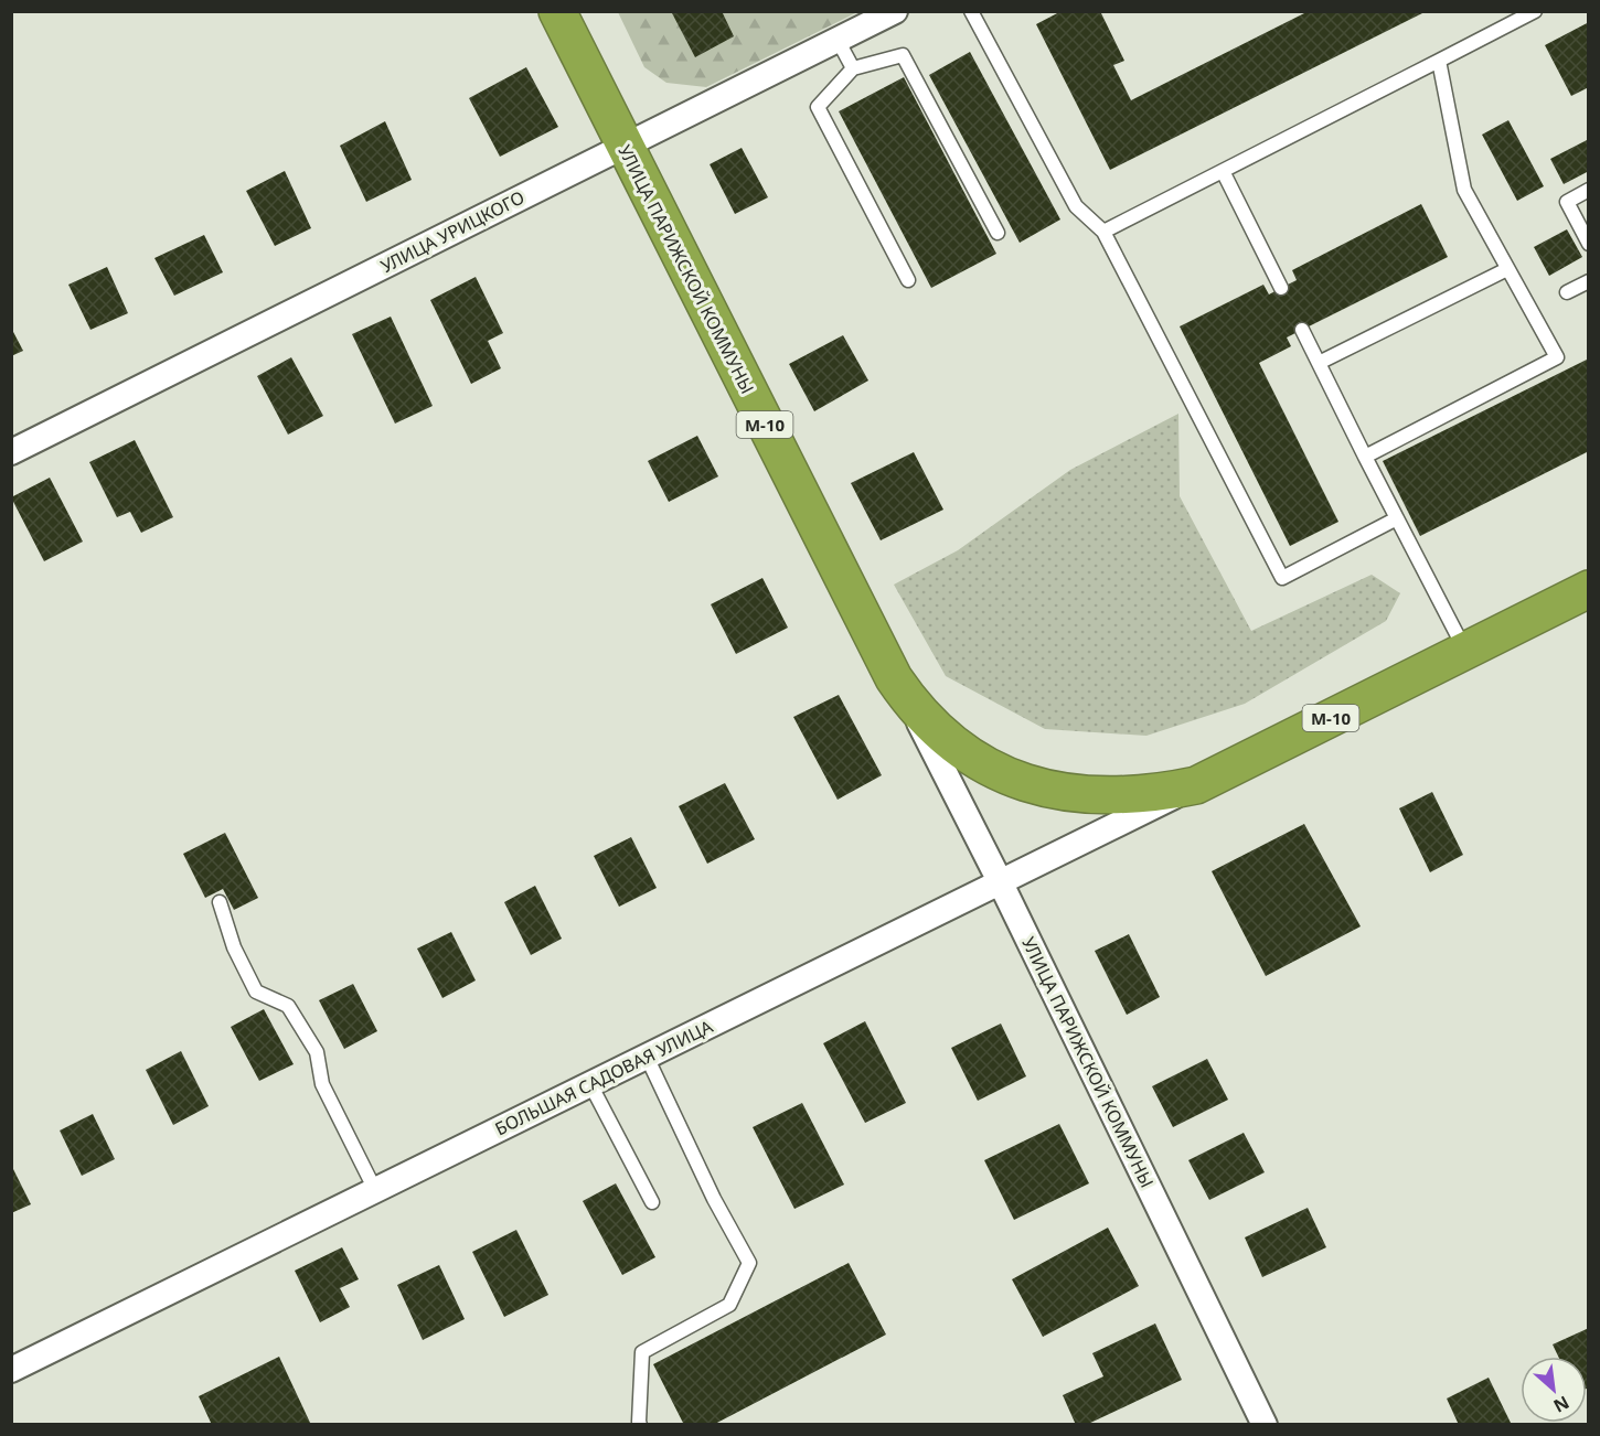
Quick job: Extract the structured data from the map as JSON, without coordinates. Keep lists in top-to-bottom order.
{
  "streets": {
    "highway": ["УЛИЦА ПАРИЖСКОЙ КОММУНЫ", "М-10", "БОЛЬШАЯ САДОВАЯ УЛИЦА"],
    "street": ["УЛИЦА УРИЦКОГО"]
  },
  "crossings": [
    ["УЛИЦА УРИЦКОГО", "УЛИЦА ПАРИЖСКОЙ КОММУНЫ"],
    ["УЛИЦА ПАРИЖСКОЙ КОММУНЫ", "БОЛЬШАЯ САДОВАЯ УЛИЦА"]
  ],
  "north": "bottom right"
}
